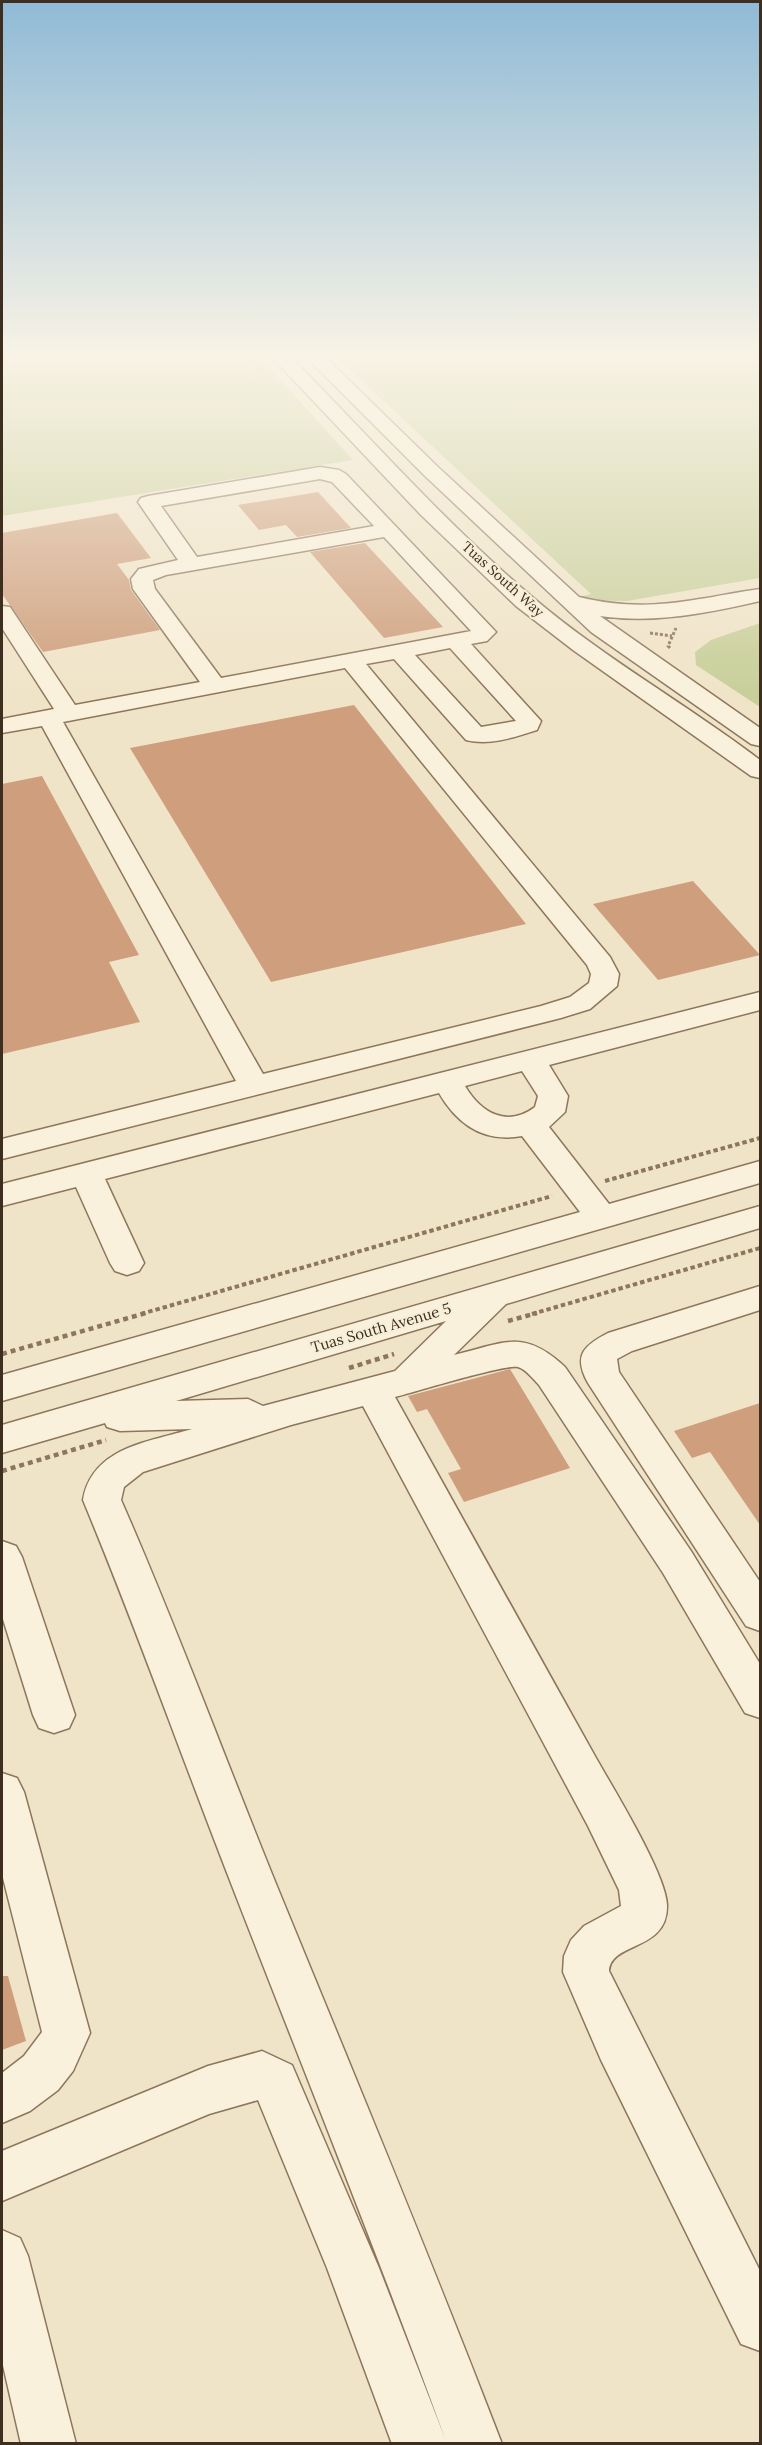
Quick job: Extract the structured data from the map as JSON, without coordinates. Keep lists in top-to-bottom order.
{
  "streets": {
    "street": ["Tuas South Way", "Tuas South Avenue 5"]
  }
}
